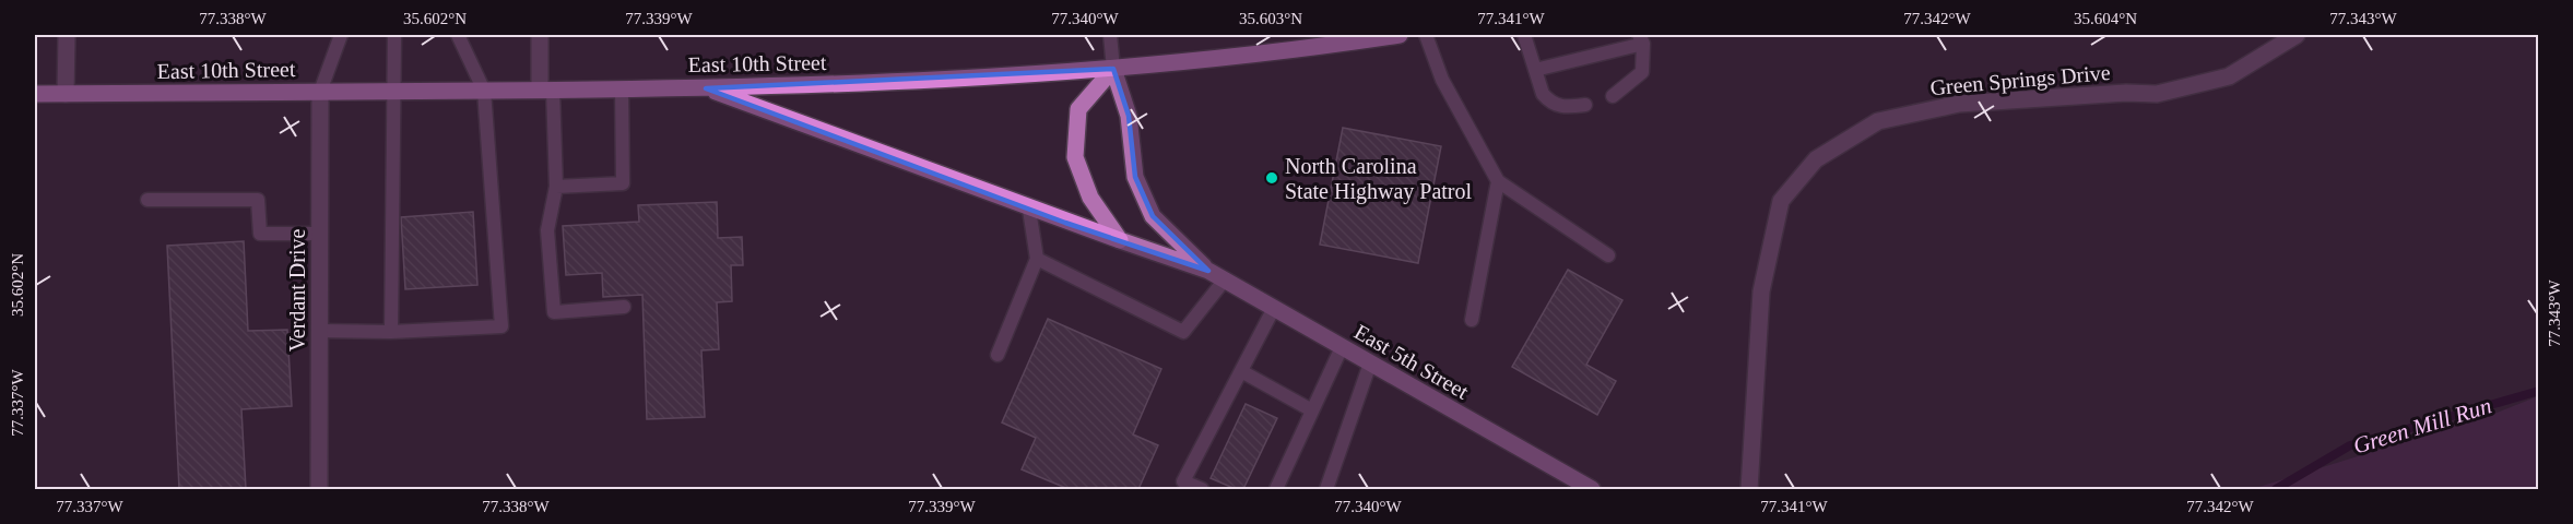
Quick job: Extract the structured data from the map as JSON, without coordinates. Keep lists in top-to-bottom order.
{
  "streets": {
    "main road": ["East 10th Street", "East 5th Street"],
    "street": ["Green Springs Drive", "Verdant Drive"]
  },
  "crossings": [
    ["East 10th Street", "Verdant Drive"],
    ["East 10th Street", "East 5th Street"]
  ],
  "water": ["Green Mill Run"],
  "places": ["North Carolina State Highway Patrol"],
  "coordinates": [
    "77.338°W",
    "35.602°N",
    "77.339°W",
    "77.340°W",
    "35.603°N",
    "77.341°W",
    "77.342°W",
    "35.604°N",
    "77.343°W",
    "77.337°W"
  ]
}
